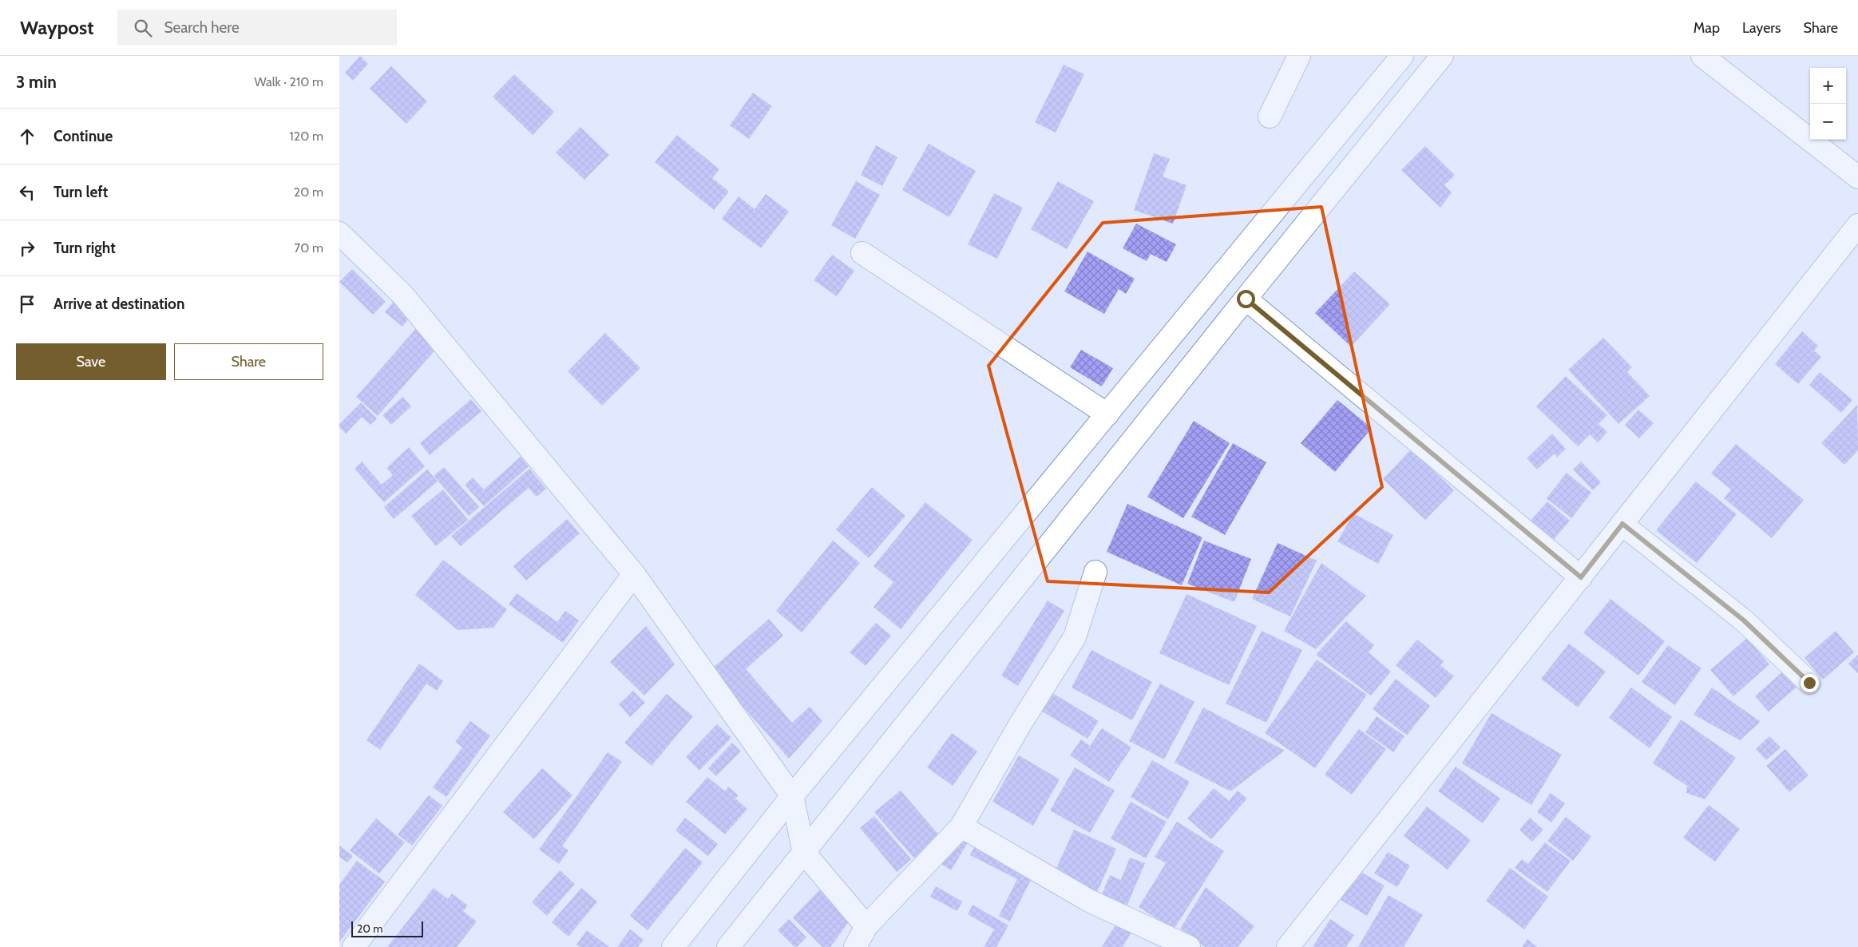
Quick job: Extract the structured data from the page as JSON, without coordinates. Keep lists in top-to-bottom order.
{
  "scale_bar": "20 m",
  "page": {
    "header": "Waypost",
    "search": "Search here",
    "nav": ["Map", "Layers", "Share"],
    "heading": ["3 min", "Walk · 210 m"],
    "map_buttons": ["+", "−"],
    "list": [
      ["Continue", "120 m"],
      ["Turn left", "20 m"],
      ["Turn right", "70 m"],
      "Arrive at destination"
    ],
    "buttons": ["Save", "Share"],
    "scale": "20 m"
  }
}
